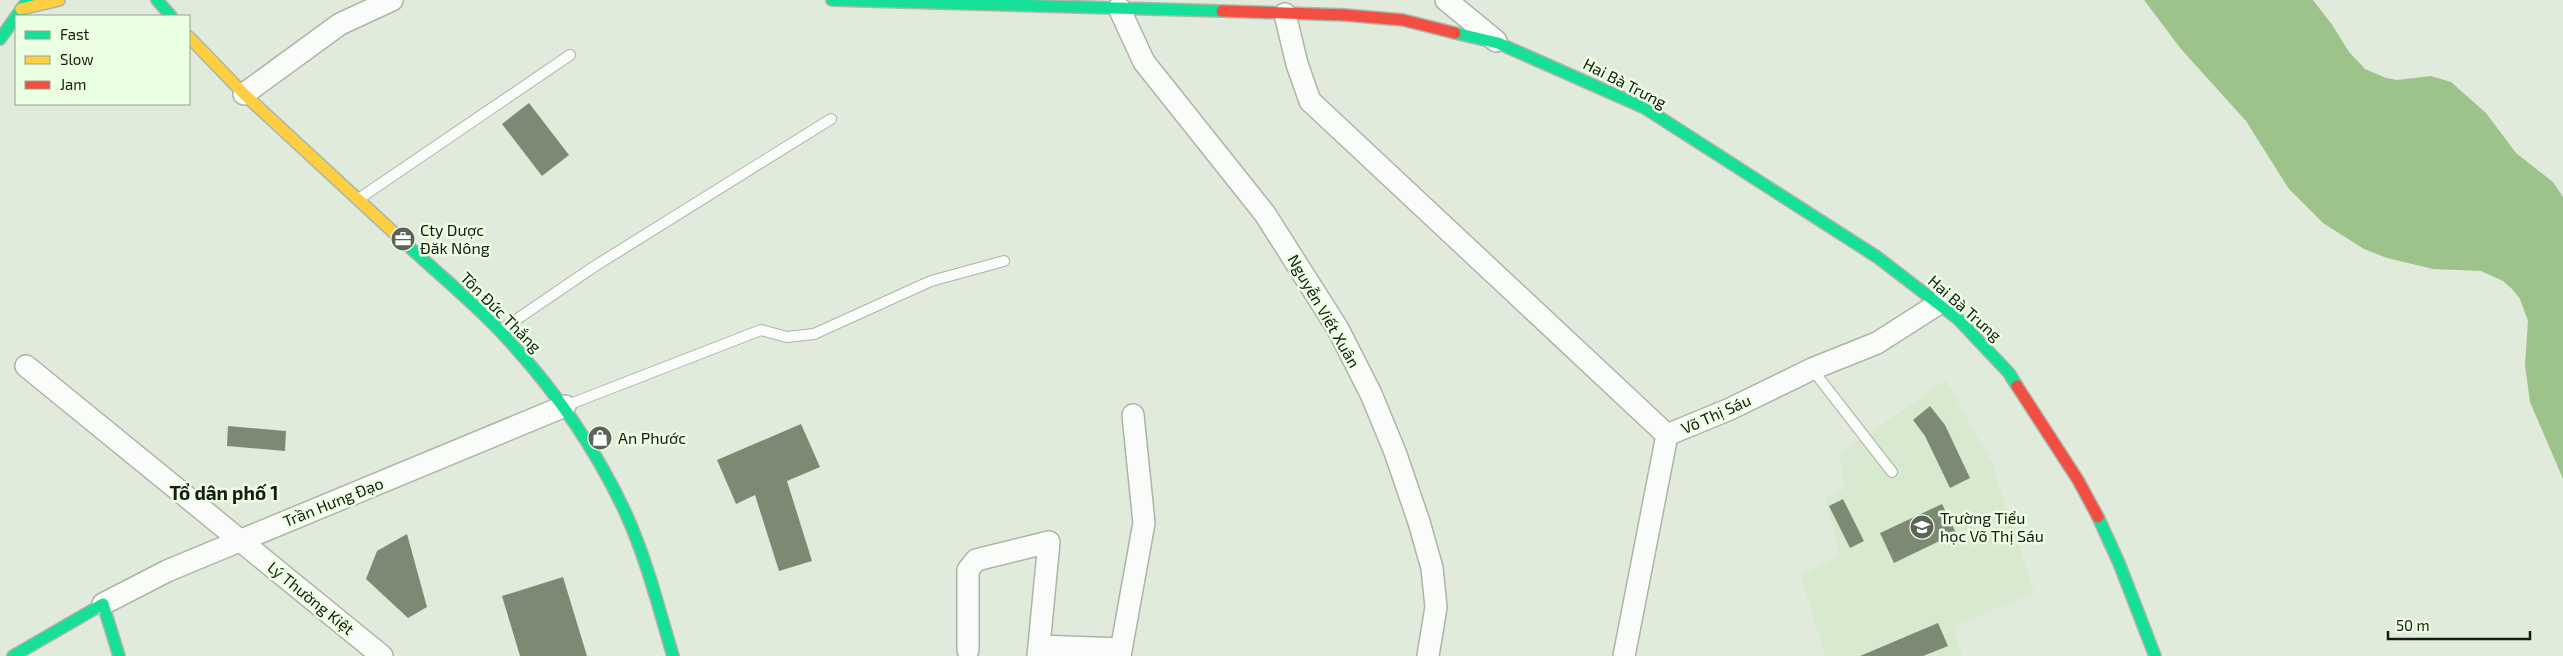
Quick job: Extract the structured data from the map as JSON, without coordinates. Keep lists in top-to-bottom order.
{
  "streets": {
    "street": [
      "Hai Bà Trưng",
      "Nguyễn Viết Xuân",
      "Tôn Đức Thắng",
      "Võ Thị Sáu",
      "Trần Hưng Đạo",
      "Lý Thường Kiệt"
    ]
  },
  "crossings": [
    ["Hai Bà Trưng", "Nguyễn Viết Xuân"],
    ["Hai Bà Trưng", "Võ Thị Sáu"],
    ["Tôn Đức Thắng", "Trần Hưng Đạo"],
    ["Trần Hưng Đạo", "Lý Thường Kiệt"]
  ],
  "districts": ["Tổ dân phố 1"],
  "places": {
    "office": ["Cty Dược Đăk Nông"],
    "shop": ["An Phước"],
    "school or university": ["Trường Tiểu học Võ Thị Sáu"]
  },
  "legend": ["Fast", "Slow", "Jam"],
  "scale_bar": "50 m"
}
